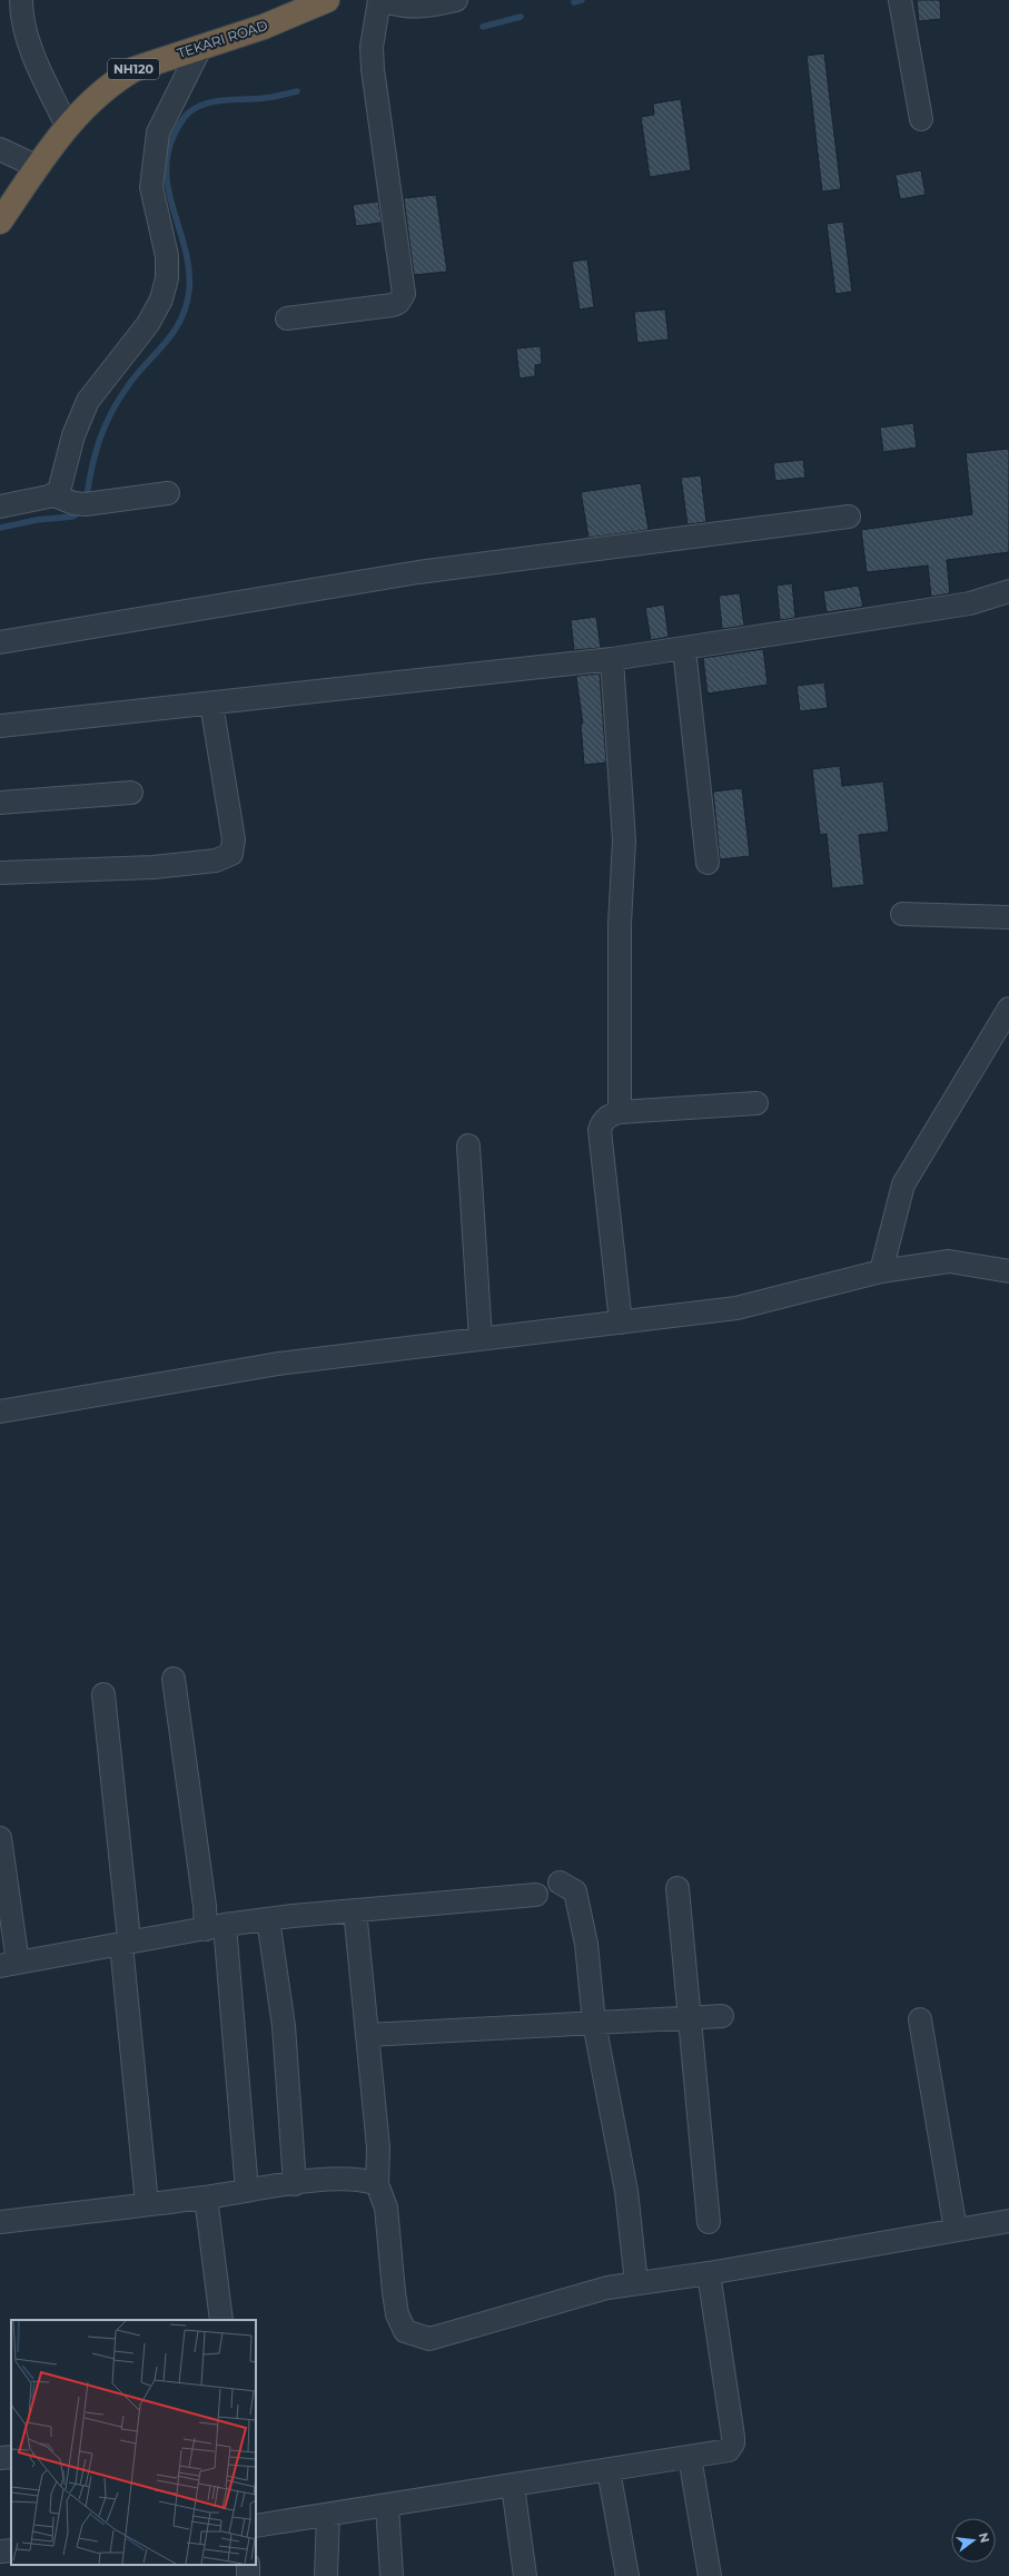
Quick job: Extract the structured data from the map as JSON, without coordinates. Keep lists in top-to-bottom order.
{
  "streets": {
    "highway": ["TEKARI ROAD", "NH120"]
  },
  "north": "right"
}
